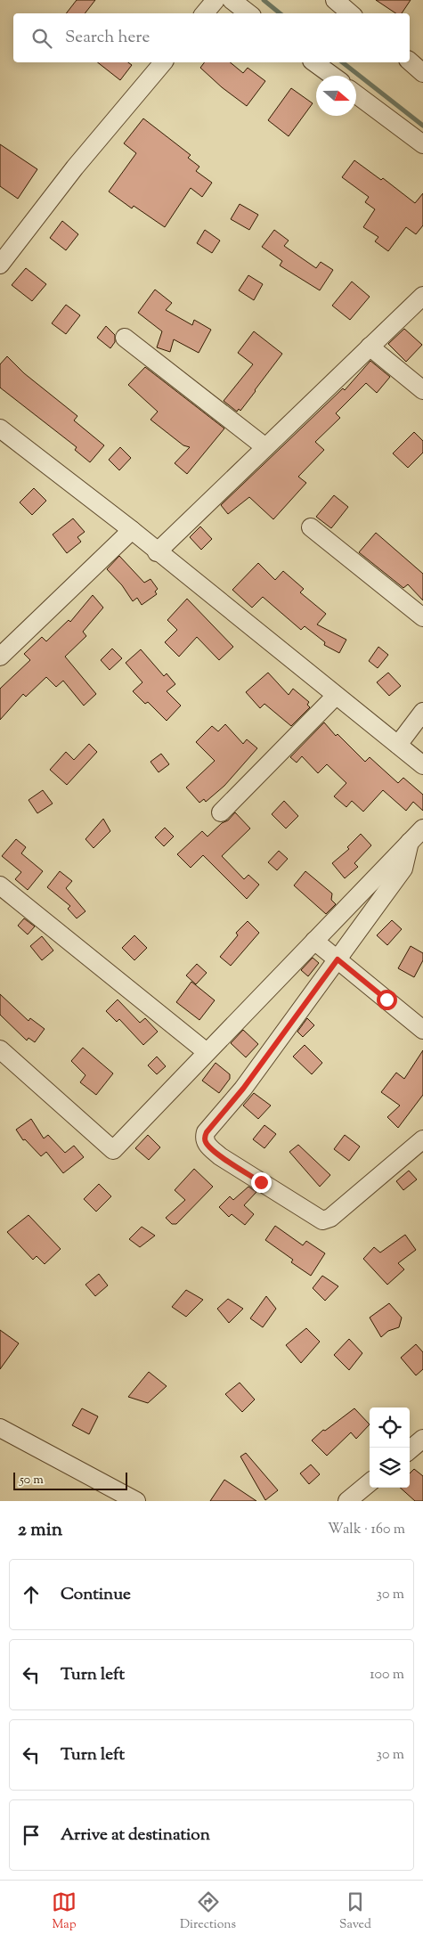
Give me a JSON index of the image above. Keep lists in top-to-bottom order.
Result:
{
  "scale_bar": "50 m",
  "north": "right",
  "page": {
    "search": "Search here",
    "scale": "50 m",
    "heading": ["2 min", "Walk · 160 m"],
    "list": [
      ["Continue", "30 m"],
      ["Turn left", "100 m"],
      ["Turn left", "30 m"],
      "Arrive at destination"
    ],
    "nav": ["Map", "Directions", "Saved"]
  }
}
